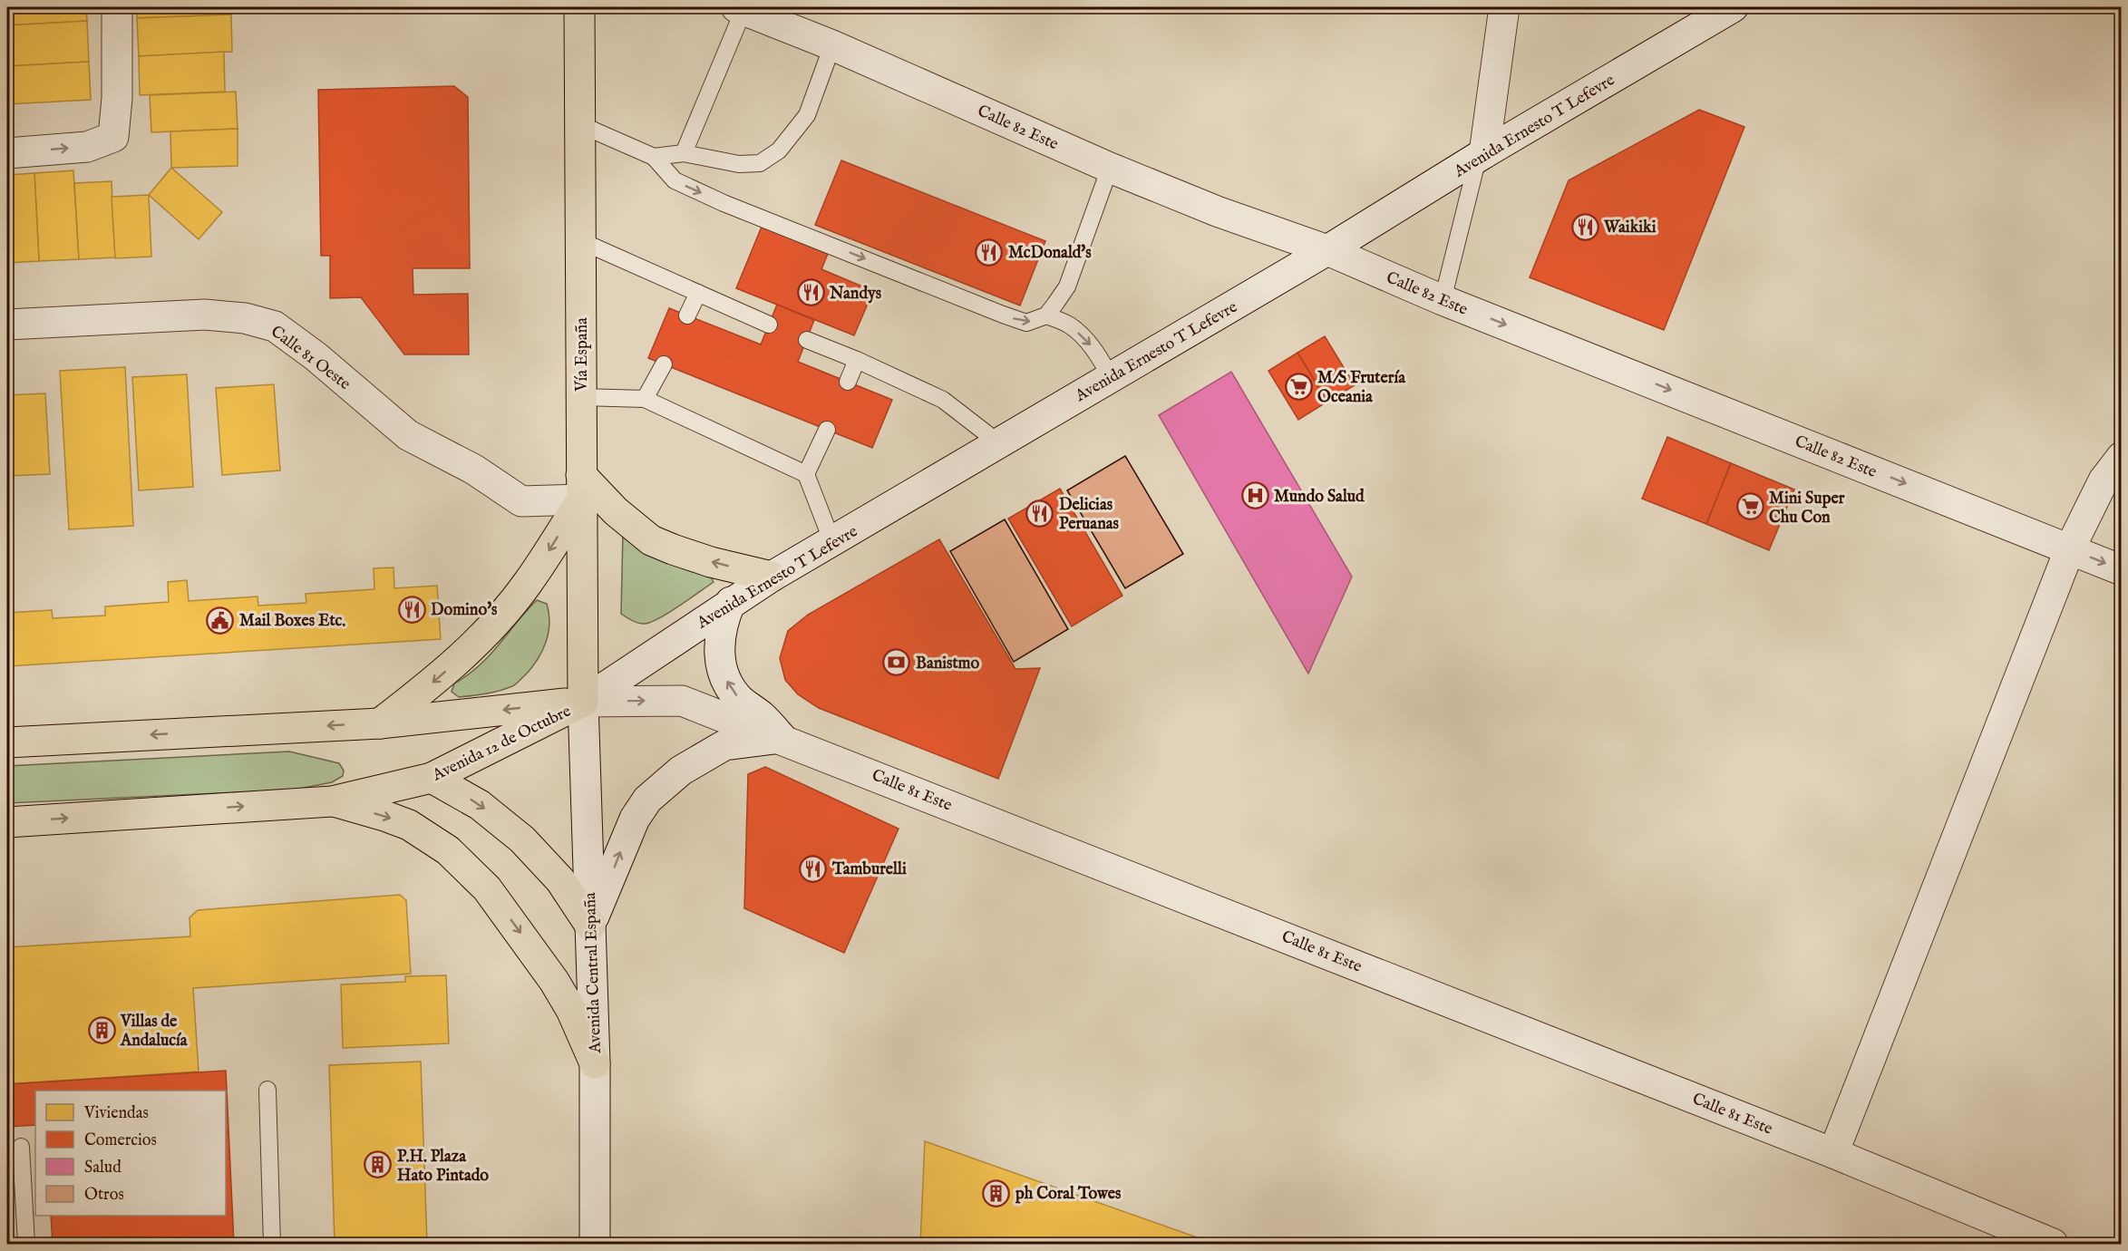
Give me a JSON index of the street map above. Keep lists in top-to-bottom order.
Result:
{
  "streets": {
    "main road": ["Vía España", "Avenida 12 de Octubre"],
    "street": [
      "Avenida Ernesto T Lefevre",
      "Calle 82 Este",
      "Calle 81 Oeste",
      "Calle 81 Este",
      "Avenida Central España"
    ]
  },
  "crossings": [
    ["Avenida Ernesto T Lefevre", "Calle 82 Este"],
    ["Avenida Ernesto T Lefevre", "Vía España"],
    ["Avenida Ernesto T Lefevre", "Avenida 12 de Octubre"],
    ["Avenida Ernesto T Lefevre", "Calle 81 Este"],
    ["Avenida Ernesto T Lefevre", "Avenida Central España"],
    ["Vía España", "Calle 81 Oeste"],
    ["Vía España", "Avenida 12 de Octubre"],
    ["Vía España", "Calle 81 Este"],
    ["Vía España", "Avenida Central España"],
    ["Avenida 12 de Octubre", "Calle 81 Este"],
    ["Avenida 12 de Octubre", "Avenida Central España"],
    ["Calle 81 Este", "Avenida Central España"]
  ],
  "one_way": ["Calle 82 Este"],
  "places": {
    "restaurant": [
      "Waikiki",
      "McDonald's",
      "Nandys",
      "Delicias Peruanas",
      "Domino's",
      "Tamburelli"
    ],
    "supermarket": ["M/S Frutería Oceania", "Mini Super Chu Con"],
    "hospital": ["Mundo Salud"],
    "public building": ["Mail Boxes Etc."],
    "bank": ["Banistmo"],
    "building": ["Villas de Andalucía", "P.H. Plaza Hato Pintado", "ph Coral Towes"]
  },
  "legend": [
    "Viviendas",
    "Comercios",
    "Salud",
    "Otros"
  ]
}
